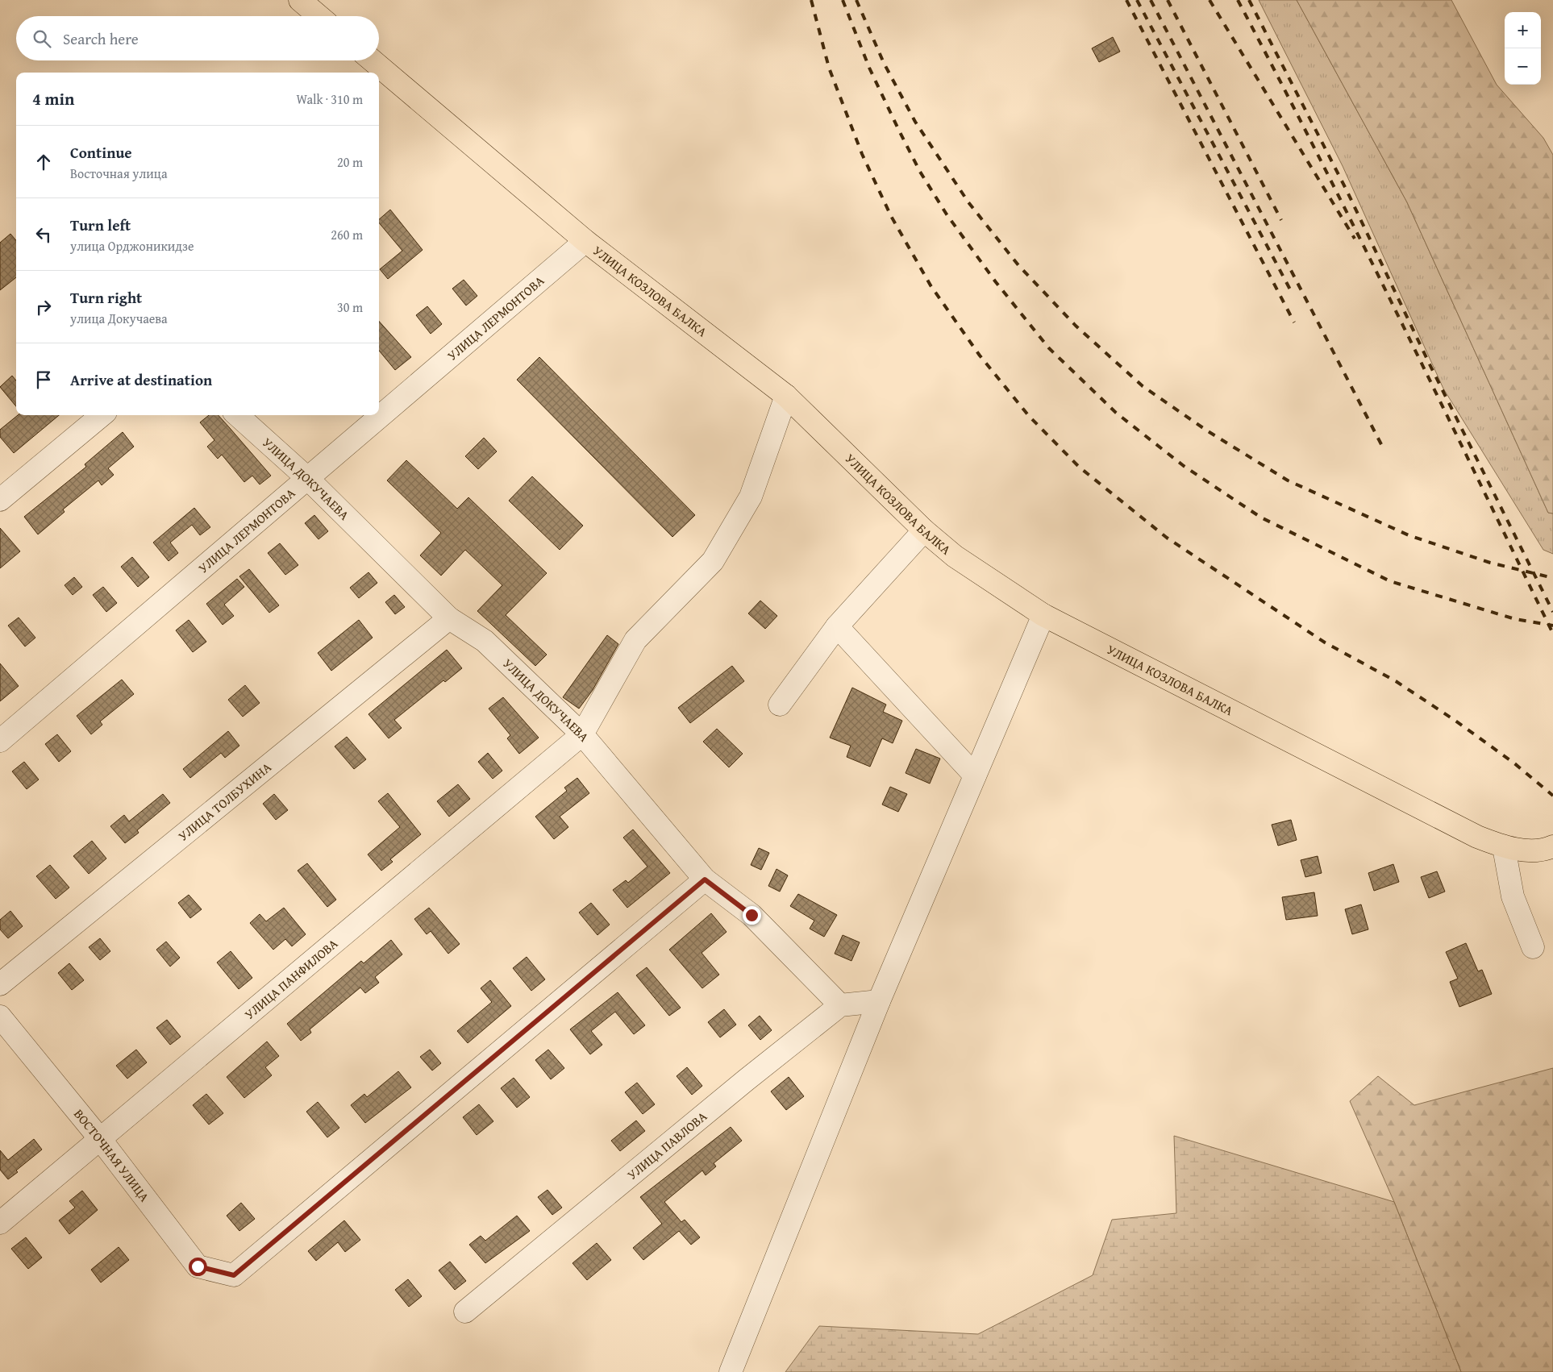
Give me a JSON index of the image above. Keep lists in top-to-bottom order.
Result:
{
  "streets": {
    "main road": ["УЛИЦА КОЗЛОВА БАЛКА"],
    "street": [
      "УЛИЦА ЛЕРМОНТОВА",
      "УЛИЦА ДОКУЧАЕВА",
      "УЛИЦА ТОЛБУХИНА",
      "УЛИЦА ПАНФИЛОВА",
      "УЛИЦА ПАВЛОВА",
      "ВОСТОЧНАЯ УЛИЦА"
    ]
  },
  "crossings": [
    ["УЛИЦА КОЗЛОВА БАЛКА", "УЛИЦА ЛЕРМОНТОВА"],
    ["УЛИЦА ЛЕРМОНТОВА", "УЛИЦА ДОКУЧАЕВА"],
    ["УЛИЦА ДОКУЧАЕВА", "УЛИЦА ТОЛБУХИНА"],
    ["УЛИЦА ДОКУЧАЕВА", "УЛИЦА ПАНФИЛОВА"],
    ["УЛИЦА ДОКУЧАЕВА", "УЛИЦА ПАВЛОВА"],
    ["УЛИЦА ДОКУЧАЕВА", "ВОСТОЧНАЯ УЛИЦА"],
    ["УЛИЦА ПАНФИЛОВА", "ВОСТОЧНАЯ УЛИЦА"]
  ],
  "page": {
    "map_buttons": ["+", "−"],
    "search": "Search here",
    "heading": ["4 min", "Walk · 310 m"],
    "list": [
      ["Continue", "Восточная улица", "20 m"],
      ["Turn left", "улица Орджоникидзе", "260 m"],
      ["Turn right", "улица Докучаева", "30 m"],
      "Arrive at destination"
    ]
  }
}
